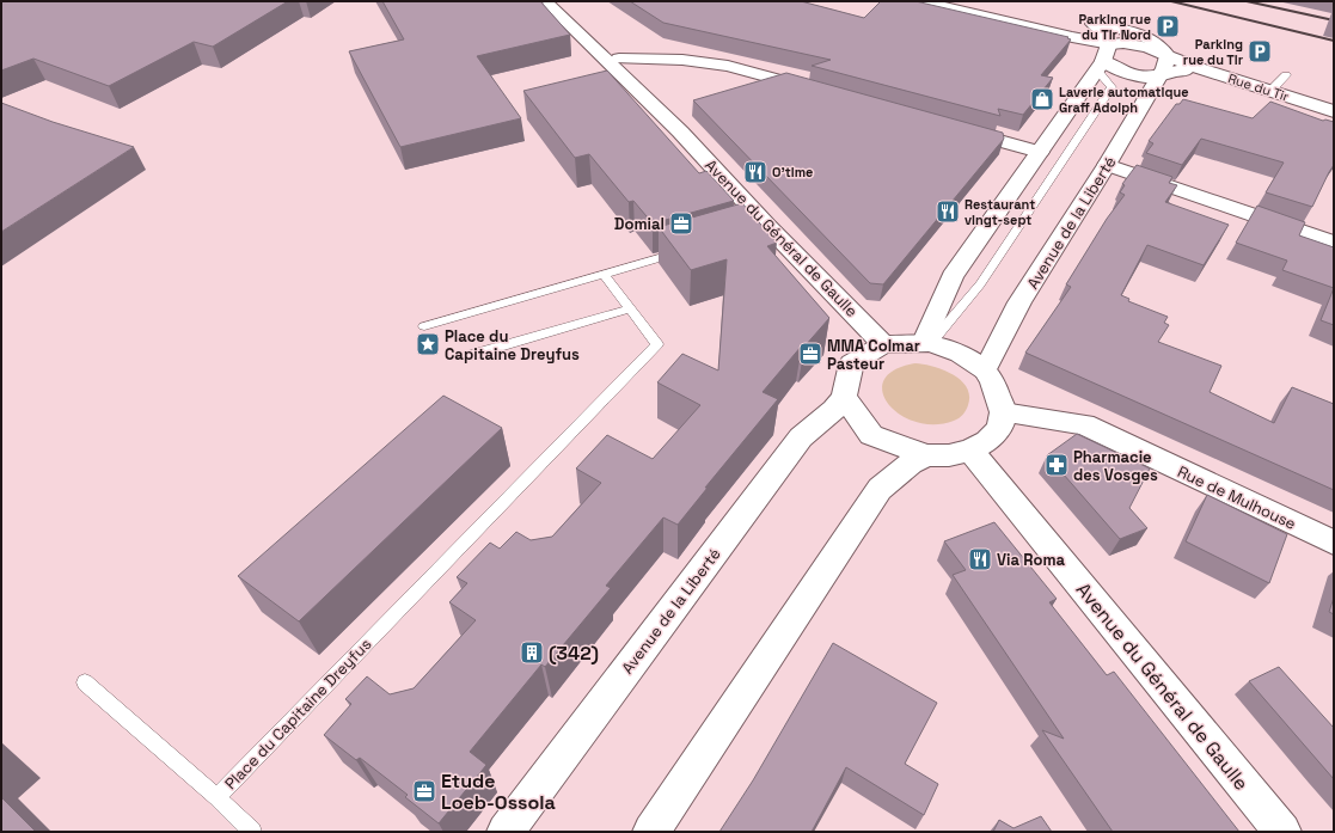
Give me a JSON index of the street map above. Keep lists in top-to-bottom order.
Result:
{
  "streets": {
    "street": [
      "Rue du Tir",
      "Avenue de la Liberté",
      "Avenue du Général de Gaulle",
      "Rue de Mulhouse"
    ],
    "lane": ["Place du Capitaine Dreyfus"]
  },
  "crossings": [
    ["Rue du Tir", "Avenue de la Liberté"],
    ["Avenue de la Liberté", "Avenue du Général de Gaulle"],
    ["Avenue de la Liberté", "Rue de Mulhouse"],
    ["Avenue du Général de Gaulle", "Rue de Mulhouse"]
  ],
  "places": {
    "parking": ["Parking rue du Tir Nord", "Parking rue du Tir"],
    "shop": ["Laverie automatique Graff Adolph"],
    "restaurant": ["O'time", "Restaurant vingt-sept", "Via Roma"],
    "office": ["Domial", "MMA Colmar Pasteur", "Etude Loeb-Ossola"],
    "place": ["Place du Capitaine Dreyfus"],
    "pharmacy": ["Pharmacie des Vosges"],
    "building": ["(342)"]
  }
}
